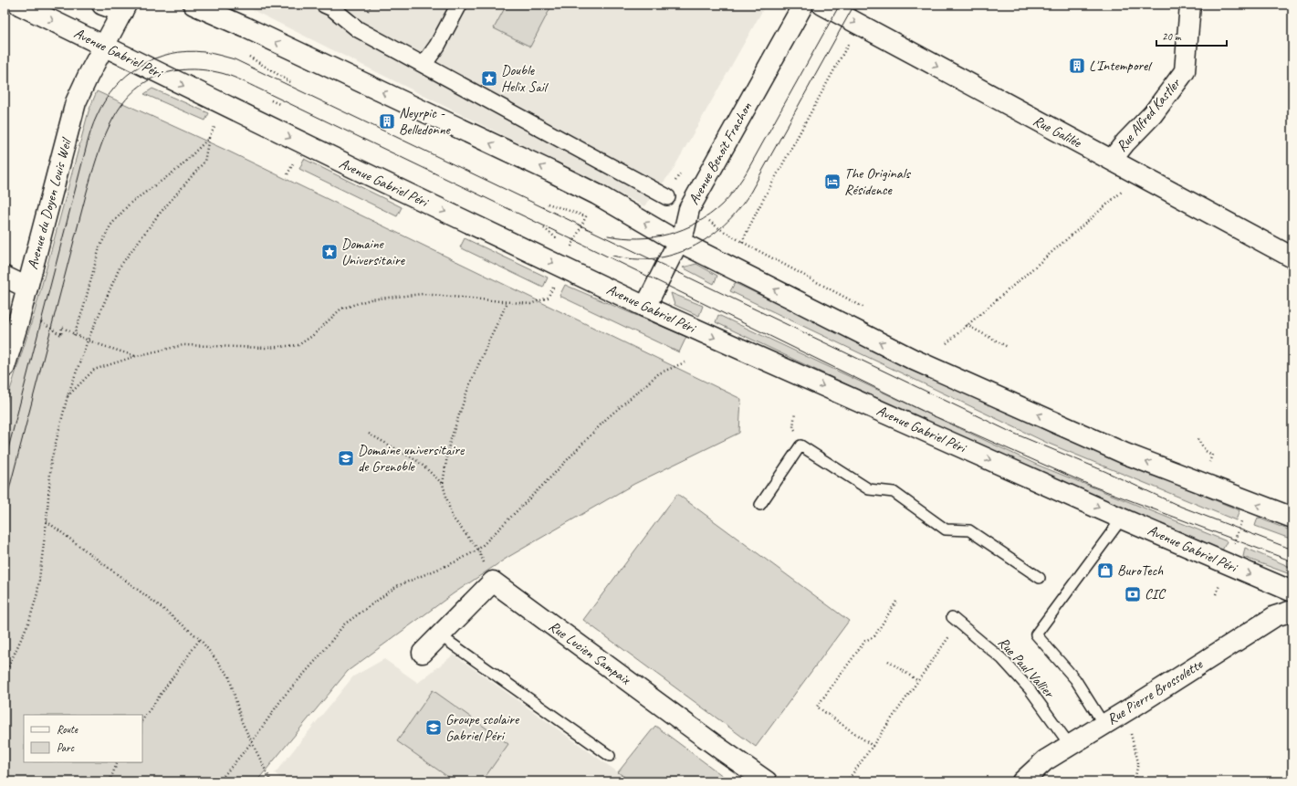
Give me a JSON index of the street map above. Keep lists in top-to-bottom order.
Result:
{
  "streets": {
    "main road": [
      "Avenue Gabriel Péri",
      "Rue Alfred Kastler",
      "Rue Galilée",
      "Avenue Benoît Frachon",
      "Avenue du Doyen Louis Weil",
      "Rue Lucien Sampaix",
      "Rue Pierre Brossolette"
    ],
    "lane": ["Rue Paul Vallier"]
  },
  "crossings": [
    ["Avenue Gabriel Péri", "Avenue Benoît Frachon"],
    ["Avenue Gabriel Péri", "Avenue du Doyen Louis Weil"],
    ["Rue Alfred Kastler", "Rue Galilée"],
    ["Rue Paul Vallier", "Rue Pierre Brossolette"]
  ],
  "one_way": ["Rue Galilée"],
  "places": {
    "building": ["L'Intemporel", "Neyrpic - Belledonne"],
    "place": ["Double Helix Sail", "Domaine Universitaire"],
    "hotel": ["The Originals Résidence"],
    "school or university": ["Domaine universitaire de Grenoble", "Groupe scolaire Gabriel Péri"],
    "shop": ["BuroTech"],
    "bank": ["CIC"]
  },
  "legend": ["Route", "Parc"],
  "scale_bar": "20 m"
}
